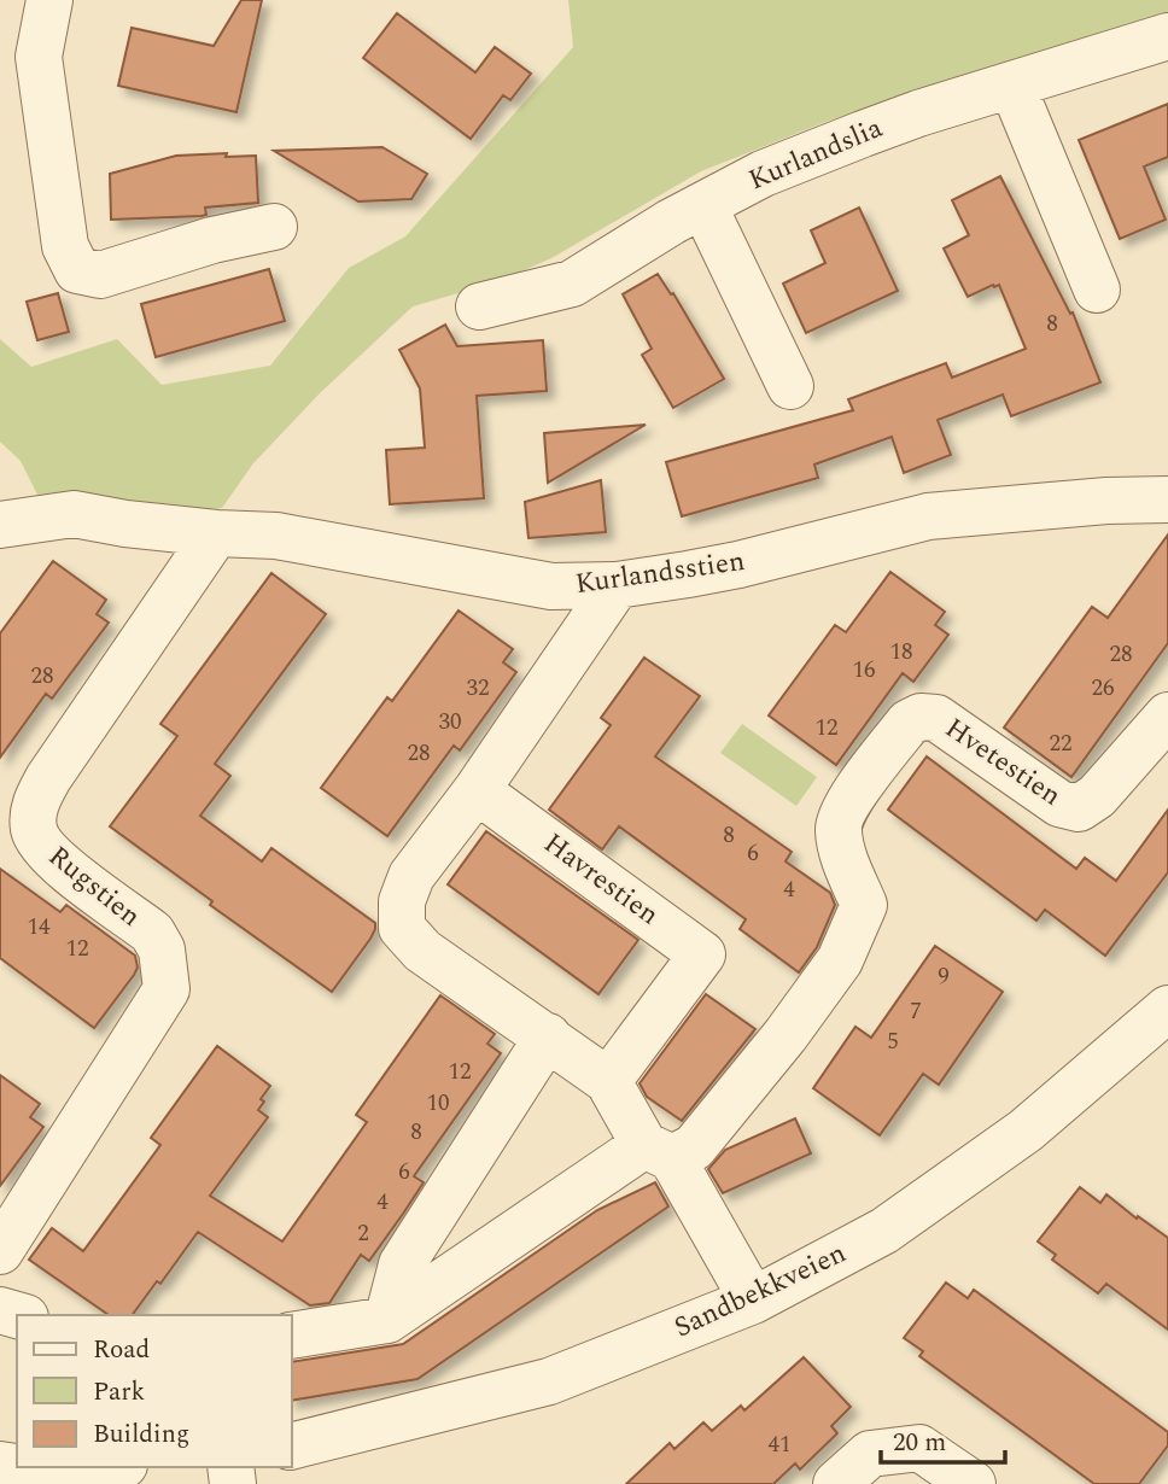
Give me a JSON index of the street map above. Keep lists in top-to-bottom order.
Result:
{
  "streets": {
    "street": [
      "Kurlandslia",
      "Kurlandsstien",
      "Hvetestien",
      "Havrestien",
      "Rugstien",
      "Sandbekkveien"
    ]
  },
  "crossings": [
    ["Kurlandsstien", "Rugstien"]
  ],
  "house_numbers": [
    "8",
    "18",
    "28",
    "16",
    "28",
    "32",
    "26",
    "30",
    "12",
    "22",
    "28",
    "8",
    "6",
    "4",
    "14",
    "12",
    "9",
    "7",
    "5",
    "12",
    "10",
    "8",
    "6",
    "4",
    "2",
    "41"
  ],
  "legend": ["Road", "Park", "Building"],
  "scale_bar": "20 m"
}
